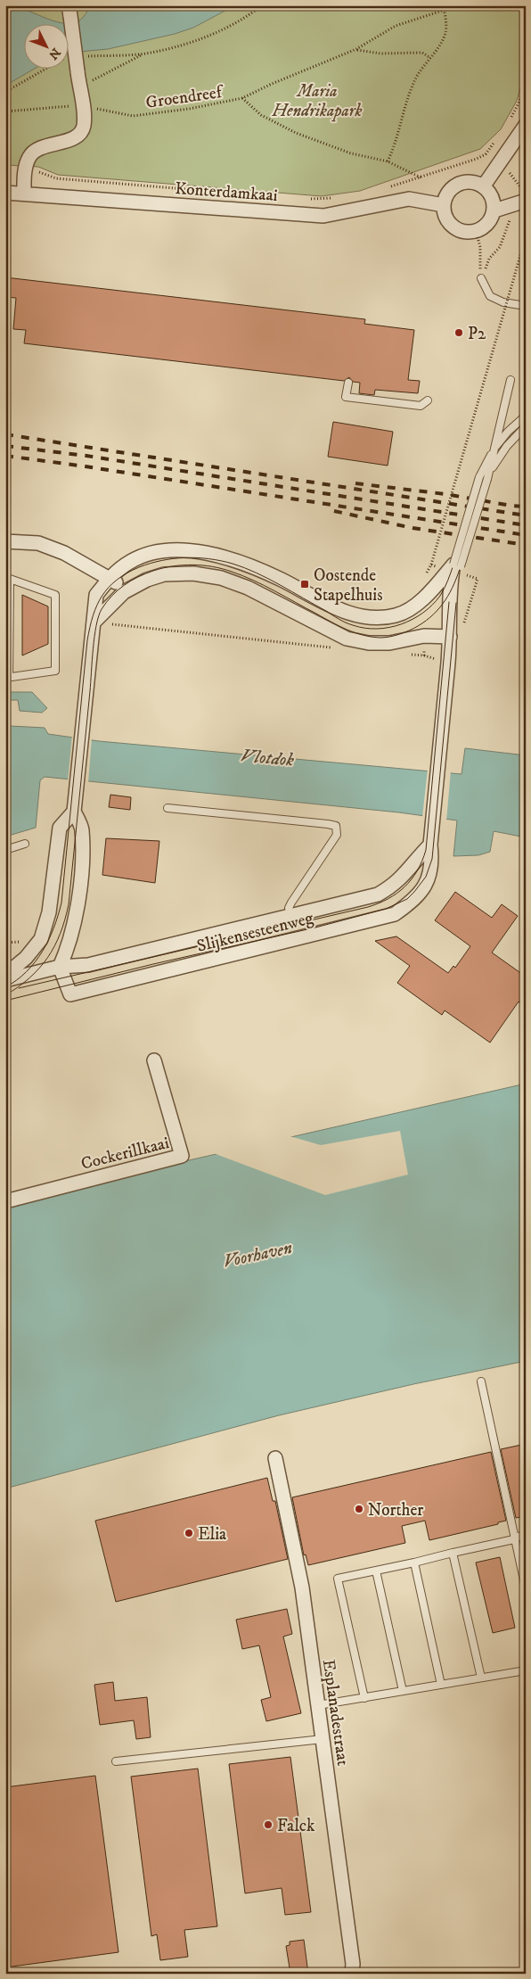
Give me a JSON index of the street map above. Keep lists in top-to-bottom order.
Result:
{
  "streets": {
    "street": [
      "Konterdamkaai",
      "Slijkensesteenweg",
      "Cockerillkaai",
      "Esplanadestraat"
    ],
    "path": ["Groendreef"]
  },
  "water": ["Vlotdok", "Voorhaven"],
  "parks": ["Maria Hendrikapark"],
  "places": {
    "other": [
      "P2",
      "Norther",
      "Elia",
      "Falck"
    ],
    "transit": ["Oostende Stapelhuis"]
  },
  "north": "bottom right"
}
